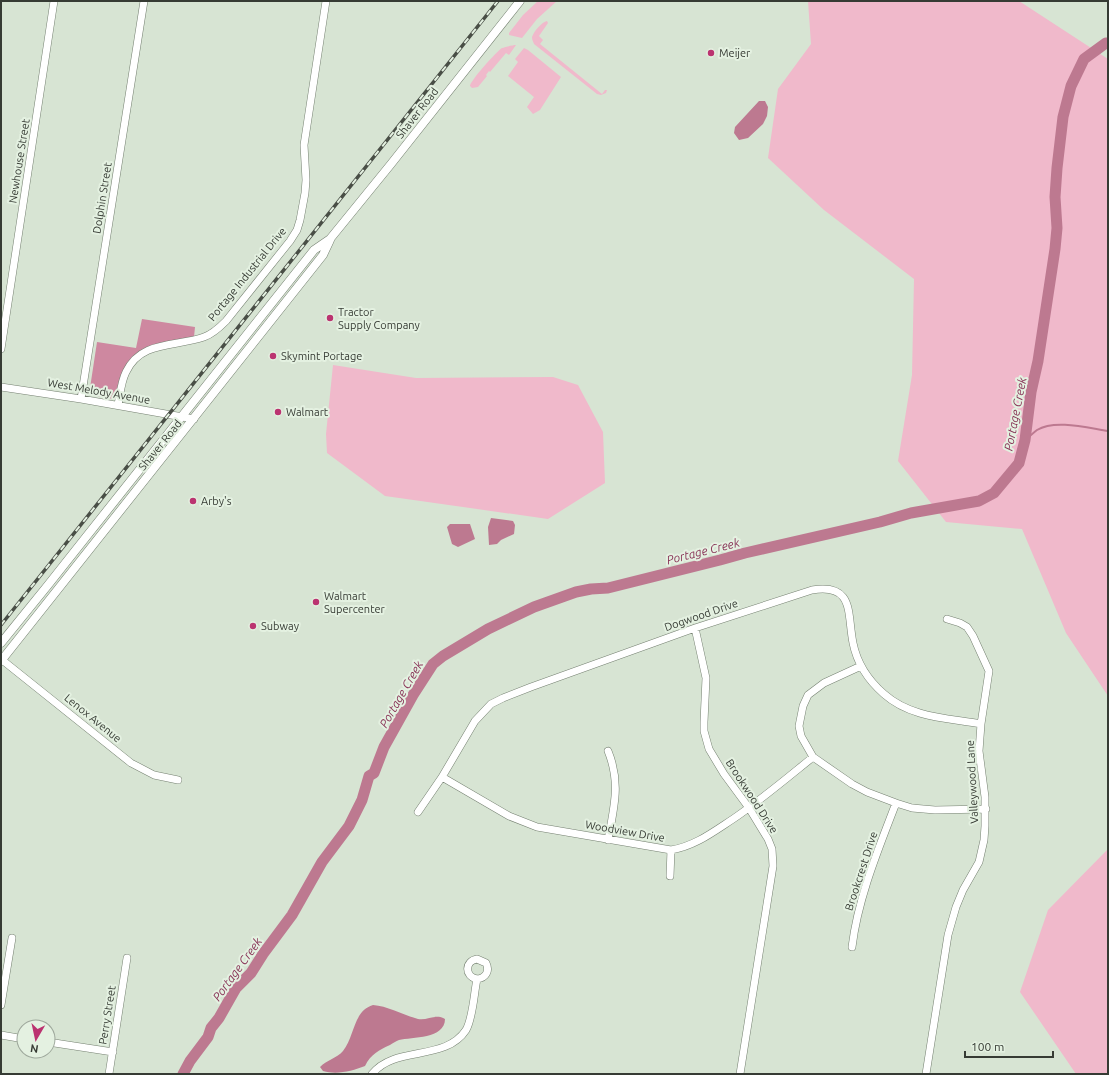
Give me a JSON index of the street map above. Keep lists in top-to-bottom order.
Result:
{
  "streets": {
    "main road": ["Shaver Road"],
    "street": [
      "Newhouse Street",
      "Dolphin Street",
      "Portage Industrial Drive",
      "West Melody Avenue",
      "Dogwood Drive",
      "Lenox Avenue",
      "Valleywood Lane",
      "Brookwood Drive",
      "Woodview Drive",
      "Brookcrest Drive",
      "Perry Street"
    ]
  },
  "crossings": [
    ["Shaver Road", "West Melody Avenue"],
    ["Shaver Road", "Lenox Avenue"],
    ["Dolphin Street", "West Melody Avenue"],
    ["Portage Industrial Drive", "West Melody Avenue"],
    ["Dogwood Drive", "Valleywood Lane"],
    ["Dogwood Drive", "Brookwood Drive"],
    ["Dogwood Drive", "Woodview Drive"],
    ["Brookwood Drive", "Woodview Drive"]
  ],
  "water": ["Portage Creek"],
  "places": [
    "Meijer",
    "Tractor Supply Company",
    "Skymint Portage",
    "Walmart",
    "Arby's",
    "Walmart Supercenter",
    "Subway"
  ],
  "scale_bar": "100 m",
  "north": "bottom"
}
